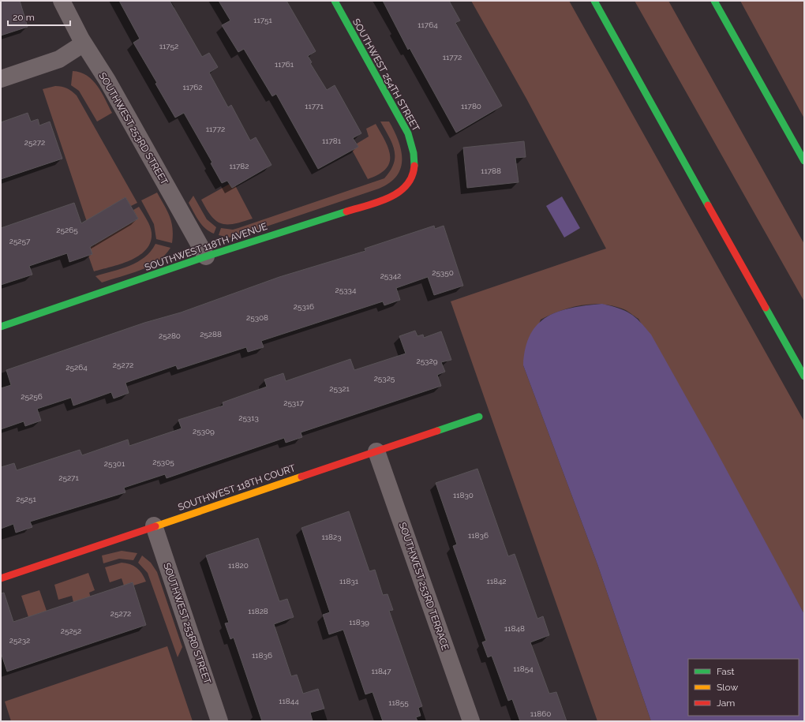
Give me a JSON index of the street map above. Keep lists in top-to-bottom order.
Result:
{
  "streets": {
    "main road": ["SOUTHWEST 254TH STREET", "SOUTHWEST 118TH AVENUE", "SOUTHWEST 118TH COURT"],
    "street": ["SOUTHWEST 253RD STREET", "SOUTHWEST 253RD TERRACE"]
  },
  "crossings": [
    ["SOUTHWEST 254TH STREET", "SOUTHWEST 118TH AVENUE"],
    ["SOUTHWEST 253RD STREET", "SOUTHWEST 118TH AVENUE"],
    ["SOUTHWEST 253RD STREET", "SOUTHWEST 118TH COURT"],
    ["SOUTHWEST 118TH COURT", "SOUTHWEST 253RD TERRACE"]
  ],
  "house_numbers": [
    "11751",
    "11764",
    "11752",
    "11772",
    "11761",
    "11762",
    "11771",
    "11780",
    "11772",
    "11781",
    "25272",
    "11782",
    "11788",
    "25265",
    "25257",
    "25350",
    "25342",
    "25334",
    "25316",
    "25308",
    "25288",
    "25280",
    "25329",
    "25272",
    "25264",
    "25325",
    "25321",
    "25256",
    "25317",
    "25313",
    "25309",
    "25305",
    "25301",
    "25271",
    "11830",
    "25251",
    "11836",
    "11823",
    "11820",
    "11831",
    "11842",
    "11828",
    "25272",
    "11839",
    "11848",
    "25252",
    "25232",
    "11836",
    "11854",
    "11847",
    "11844",
    "11855",
    "11860"
  ],
  "legend": ["Fast", "Slow", "Jam"],
  "scale_bar": "20 m"
}
